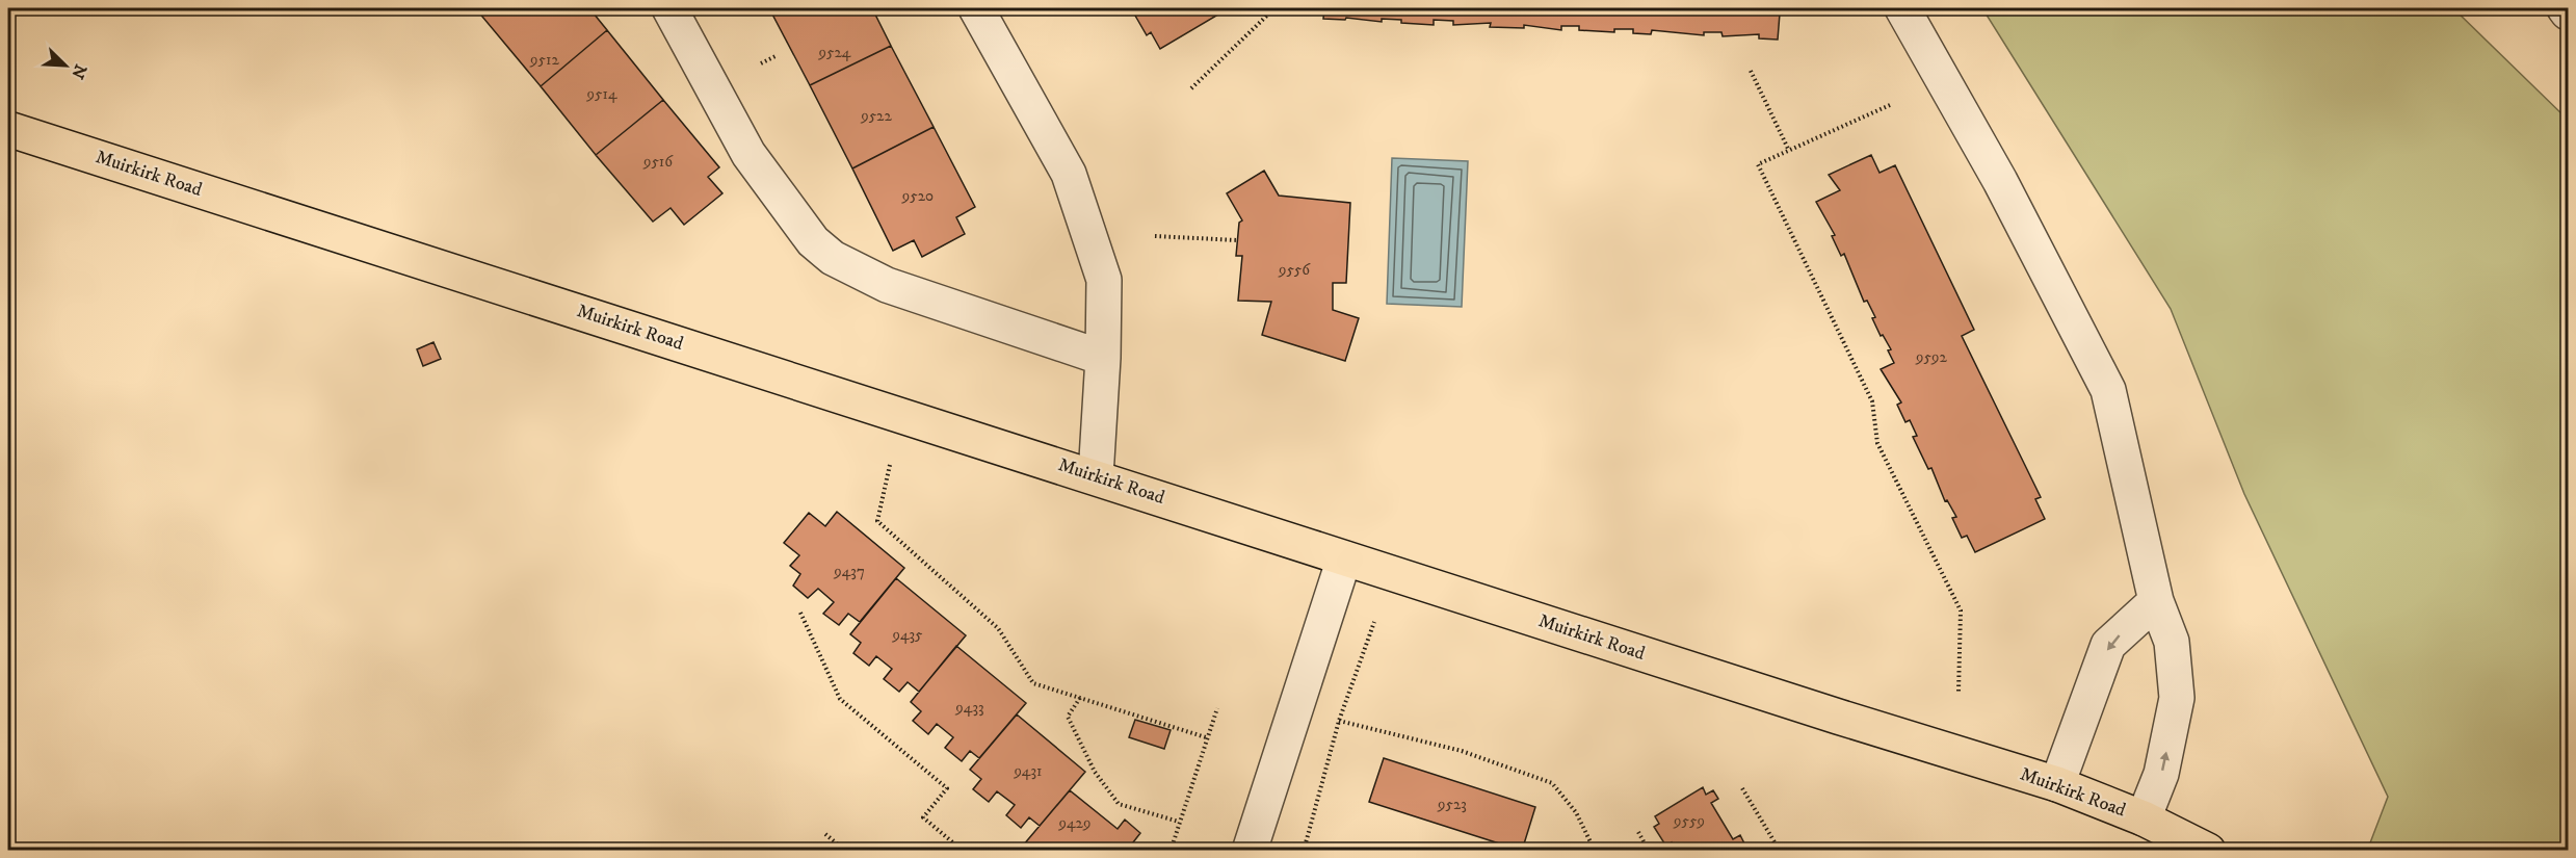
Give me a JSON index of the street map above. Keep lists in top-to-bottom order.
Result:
{
  "streets": {
    "main road": ["Muirkirk Road"]
  },
  "house_numbers": [
    "9524",
    "9512",
    "9514",
    "9522",
    "9516",
    "9520",
    "9556",
    "9592",
    "9437",
    "9435",
    "9433",
    "9431",
    "9523",
    "9559",
    "9429"
  ],
  "north": "bottom right"
}
